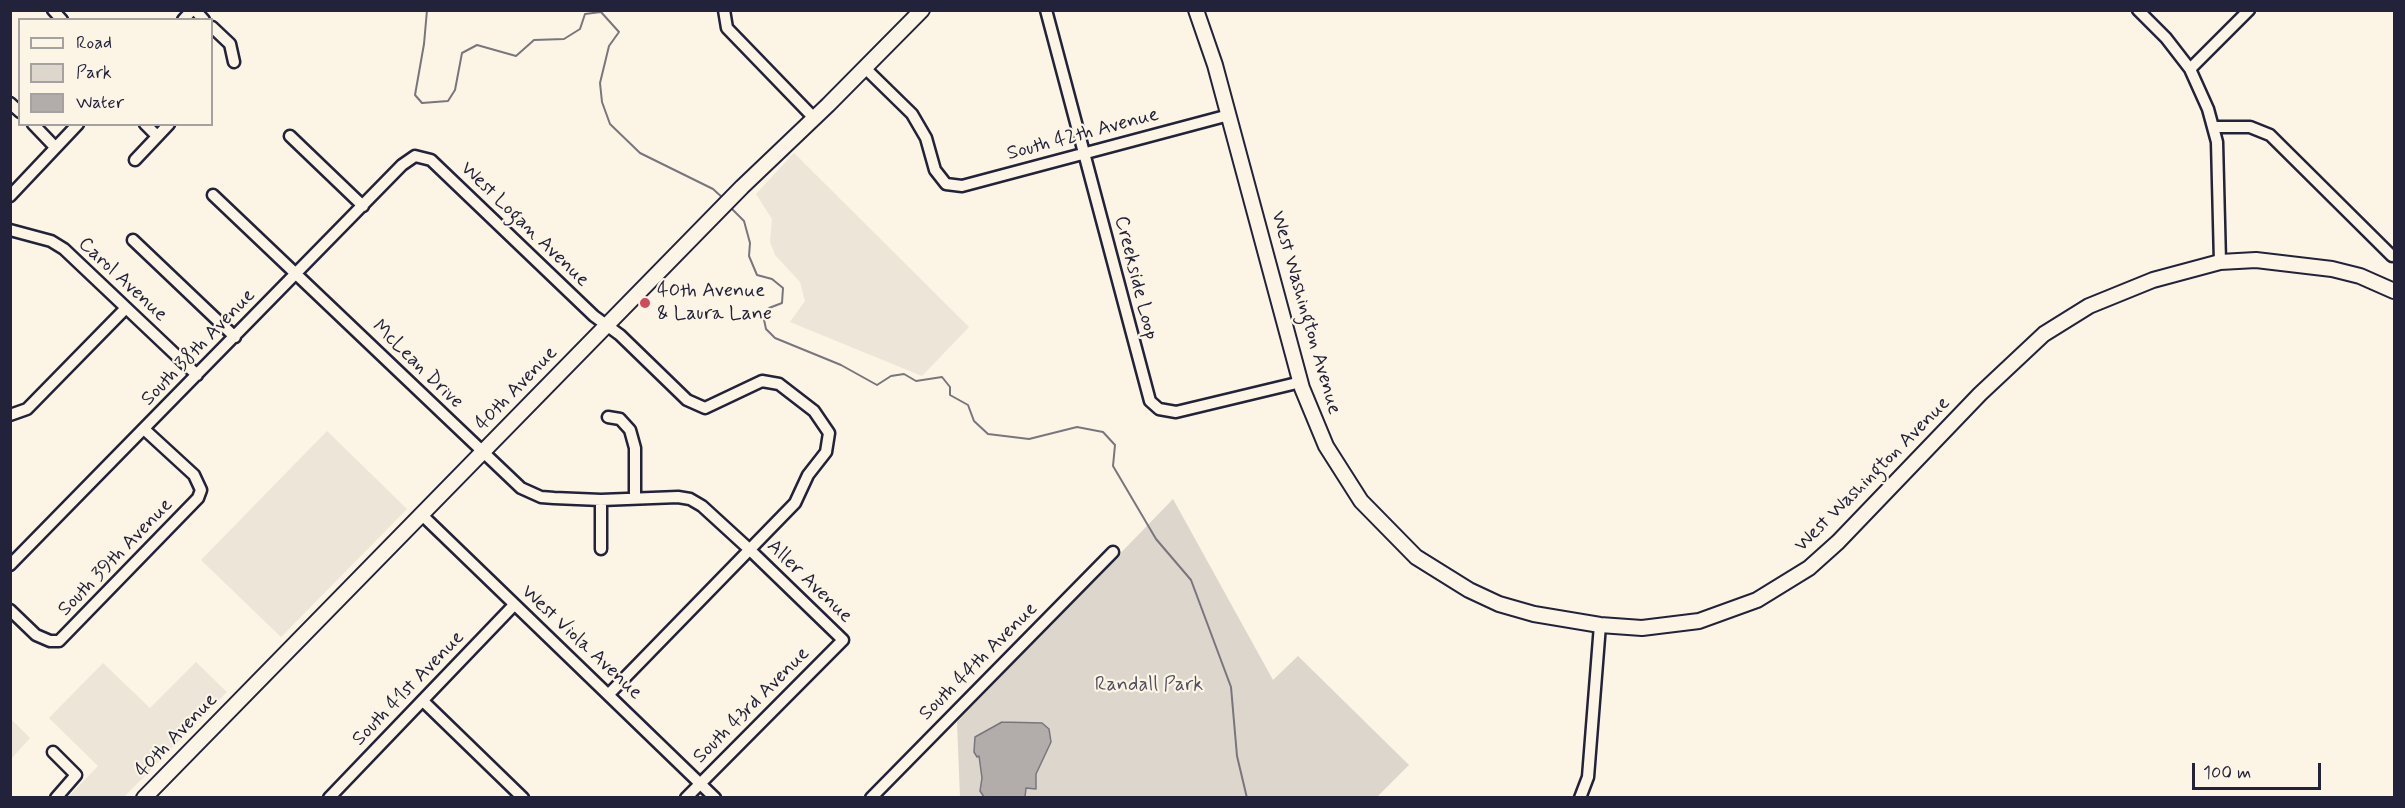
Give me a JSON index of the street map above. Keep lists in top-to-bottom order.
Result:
{
  "streets": {
    "main road": ["West Washington Avenue", "40th Avenue"],
    "street": [
      "South 42th Avenue",
      "West Logan Avenue",
      "Creekside Loop",
      "Carol Avenue",
      "South 38th Avenue",
      "McLean Drive",
      "South 39th Avenue",
      "Aller Avenue",
      "West Viola Avenue",
      "South 44th Avenue",
      "South 41st Avenue",
      "South 43rd Avenue"
    ]
  },
  "crossings": [
    ["South 42th Avenue", "Creekside Loop"],
    ["South 42th Avenue", "West Washington Avenue"],
    ["South 42th Avenue", "40th Avenue"],
    ["West Logan Avenue", "South 38th Avenue"],
    ["West Logan Avenue", "McLean Drive"],
    ["West Logan Avenue", "40th Avenue"],
    ["West Logan Avenue", "Aller Avenue"],
    ["West Logan Avenue", "West Viola Avenue"],
    ["Creekside Loop", "West Washington Avenue"],
    ["Carol Avenue", "South 38th Avenue"],
    ["South 38th Avenue", "McLean Drive"],
    ["South 38th Avenue", "South 39th Avenue"],
    ["McLean Drive", "40th Avenue"],
    ["McLean Drive", "Aller Avenue"],
    ["40th Avenue", "West Viola Avenue"],
    ["Aller Avenue", "South 43rd Avenue"],
    ["West Viola Avenue", "South 41st Avenue"],
    ["West Viola Avenue", "South 43rd Avenue"]
  ],
  "parks": ["Randall Park"],
  "places": ["40th Avenue & Laura Lane"],
  "legend": ["Road", "Park", "Water"],
  "scale_bar": "100 m"
}
